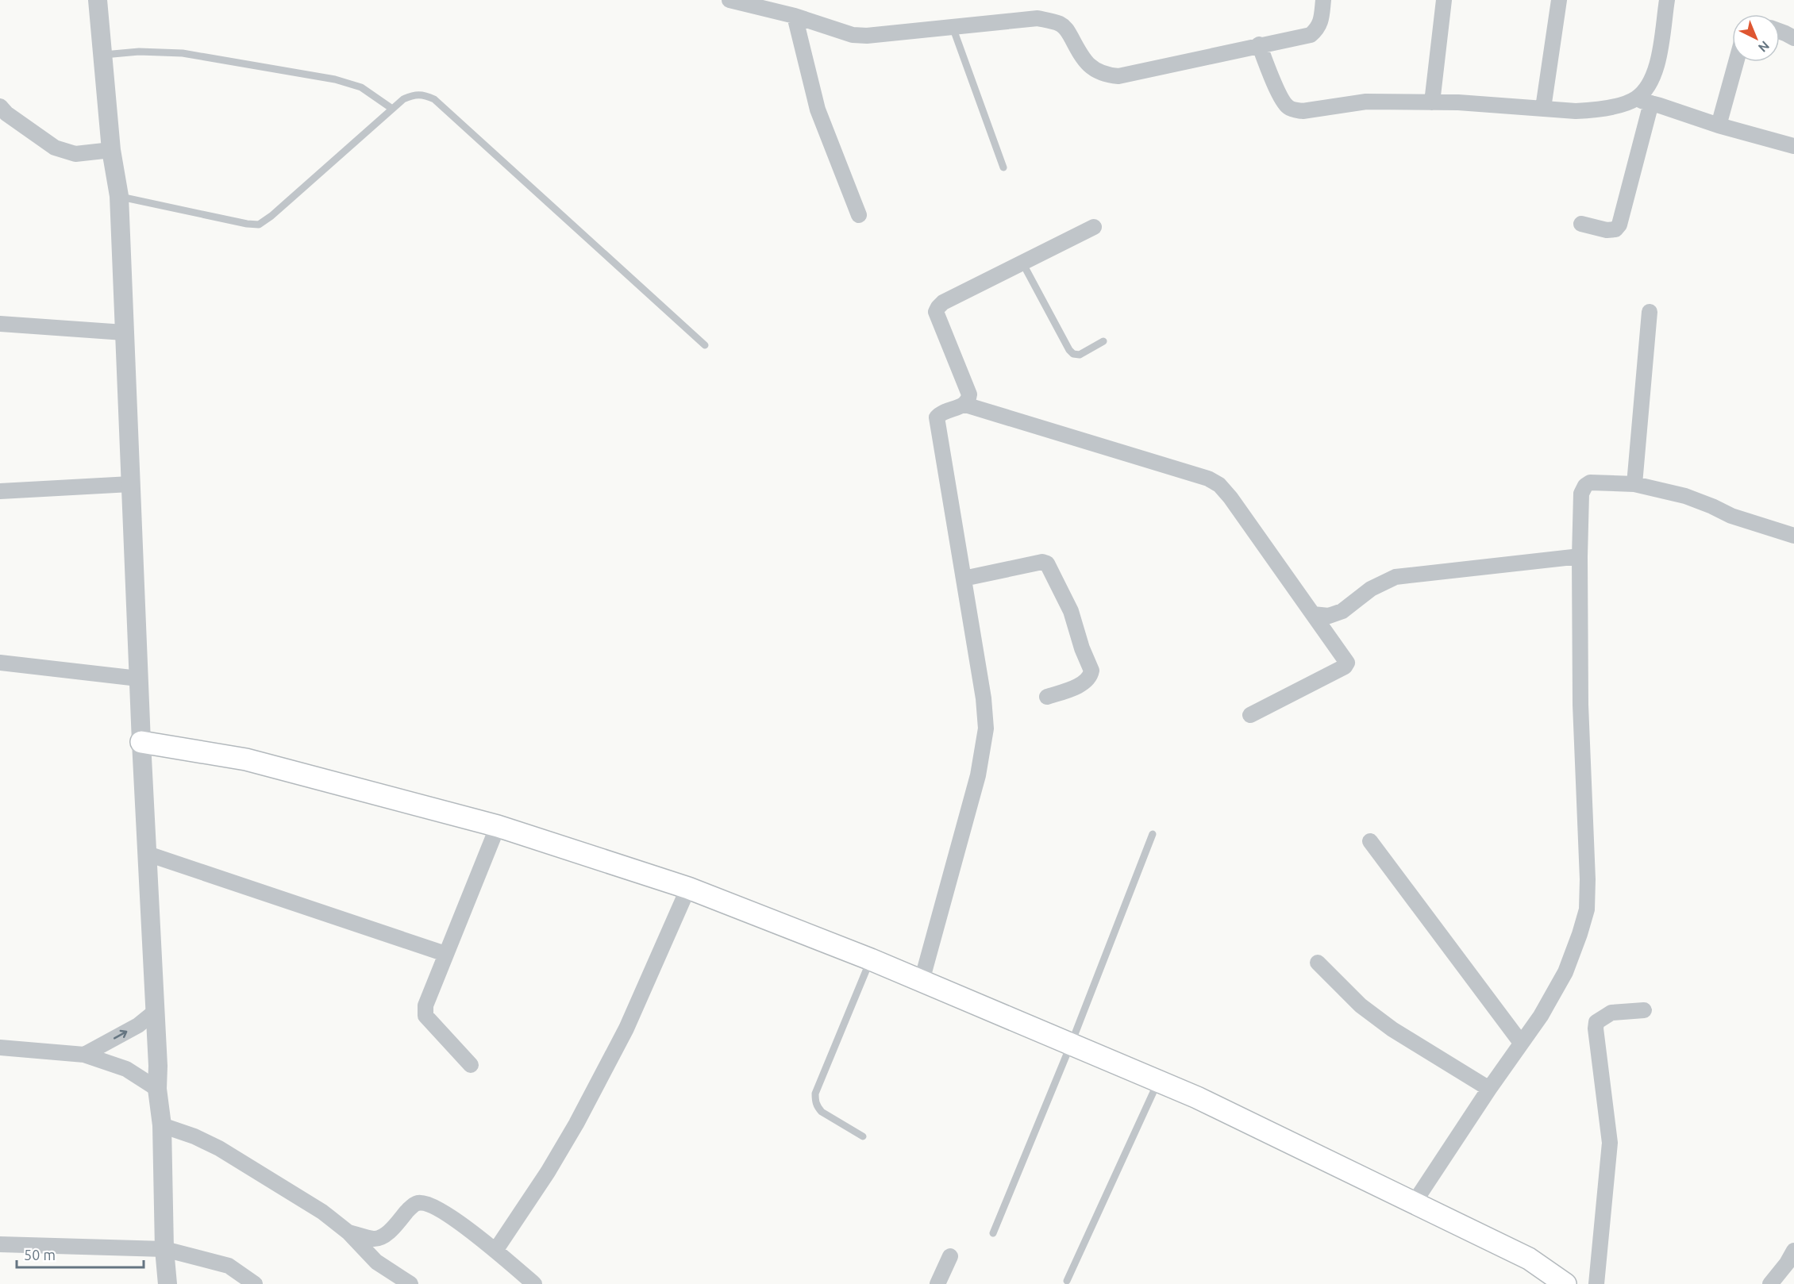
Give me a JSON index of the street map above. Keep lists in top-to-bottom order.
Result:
{
  "scale_bar": "50 m",
  "north": "bottom right"
}
